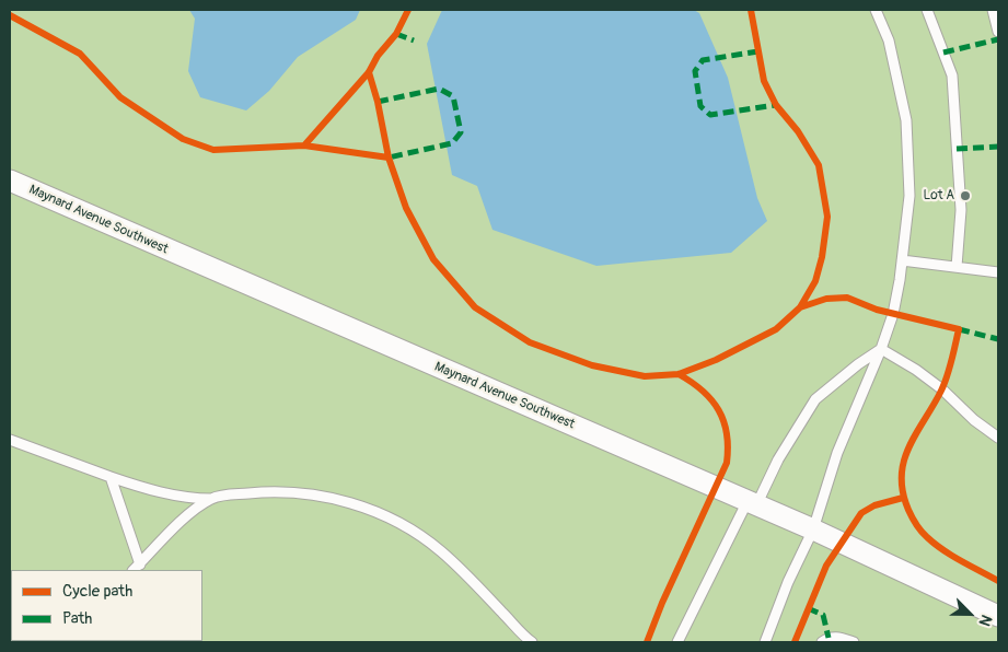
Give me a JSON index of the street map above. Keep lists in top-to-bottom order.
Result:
{
  "streets": {
    "street": ["Maynard Avenue Southwest"]
  },
  "places": ["Lot A"],
  "legend": ["Cycle path", "Path"],
  "north": "bottom right"
}
